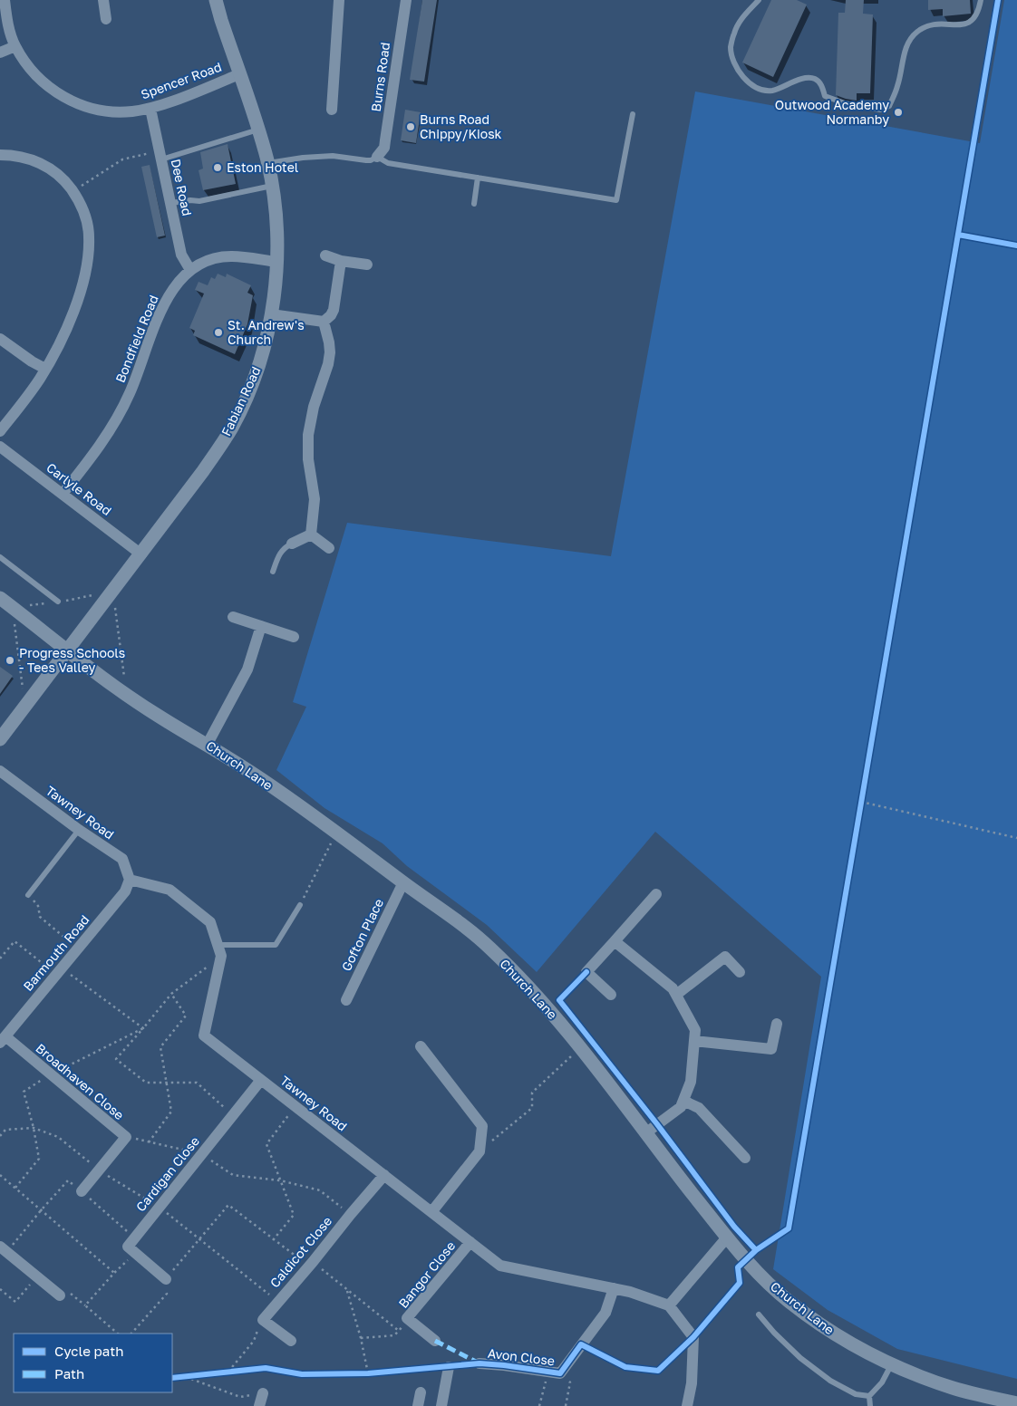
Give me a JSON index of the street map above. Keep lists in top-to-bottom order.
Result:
{
  "streets": {
    "street": [
      "Burns Road",
      "Spencer Road",
      "Dee Road",
      "Bondfield Road",
      "Fabian Road",
      "Carlyle Road",
      "Church Lane",
      "Tawney Road",
      "Gofton Place",
      "Barmouth Road",
      "Broadhaven Close",
      "Cardigan Close",
      "Caldicot Close",
      "Bangor Close",
      "Avon Close"
    ]
  },
  "crossings": [
    ["Spencer Road", "Dee Road"],
    ["Spencer Road", "Fabian Road"],
    ["Dee Road", "Bondfield Road"],
    ["Bondfield Road", "Fabian Road"],
    ["Bondfield Road", "Carlyle Road"],
    ["Fabian Road", "Carlyle Road"],
    ["Fabian Road", "Church Lane"],
    ["Church Lane", "Gofton Place"],
    ["Tawney Road", "Barmouth Road"],
    ["Tawney Road", "Cardigan Close"],
    ["Tawney Road", "Caldicot Close"],
    ["Tawney Road", "Bangor Close"],
    ["Barmouth Road", "Broadhaven Close"]
  ],
  "places": [
    "Outwood Academy Normanby",
    "Burns Road Chippy/Kiosk",
    "Eston Hotel",
    "St. Andrew's Church",
    "Progress Schools - Tees Valley"
  ],
  "legend": ["Cycle path", "Path"]
}
